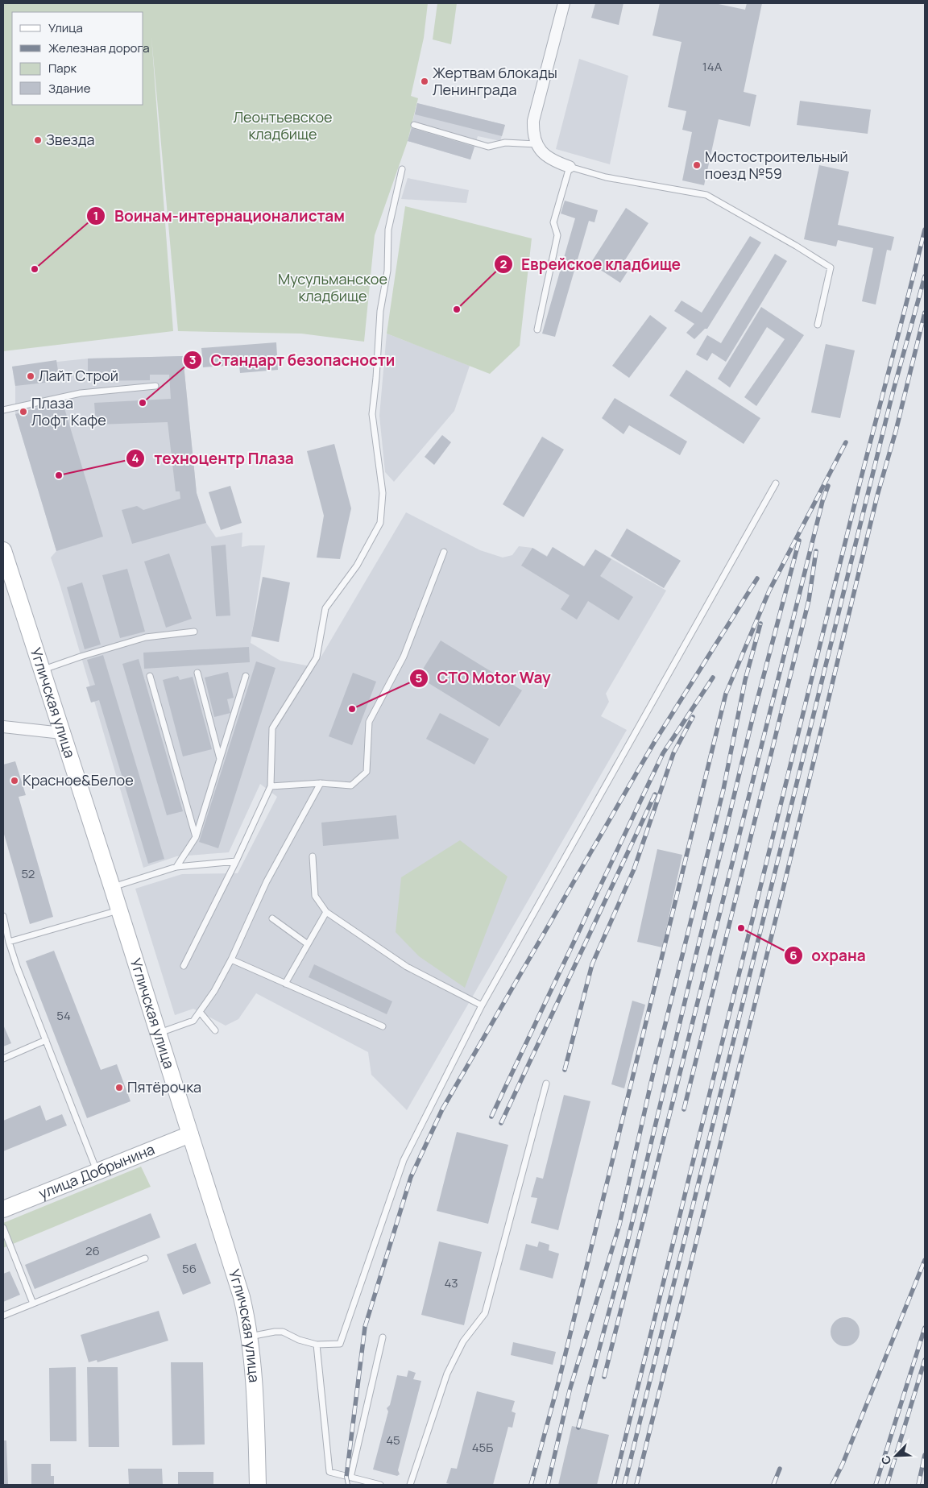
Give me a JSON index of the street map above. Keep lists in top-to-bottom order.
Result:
{
  "streets": {
    "main road": ["Угличская улица", "улица Добрынина"]
  },
  "crossings": [
    ["Угличская улица", "улица Добрынина"]
  ],
  "parks": ["Леонтьевское кладбище", "Мусульманское кладбище"],
  "places": [
    "Жертвам блокады Ленинграда",
    "Звезда",
    "Мостостроительный поезд №59",
    "Воинам-интернационалистам",
    "Еврейское кладбище",
    "Лайт Строй",
    "Стандарт безопасности",
    "Плаза Лофт Кафе",
    "техноцентр Плаза",
    "СТО Motor Way",
    "Красное&Белое",
    "охрана",
    "Пятёрочка"
  ],
  "house_numbers": [
    "14А",
    "52",
    "54",
    "26",
    "56",
    "43",
    "45",
    "45Б"
  ],
  "legend": [
    "Улица",
    "Железная дорога",
    "Парк",
    "Здание"
  ],
  "north": "bottom left"
}
